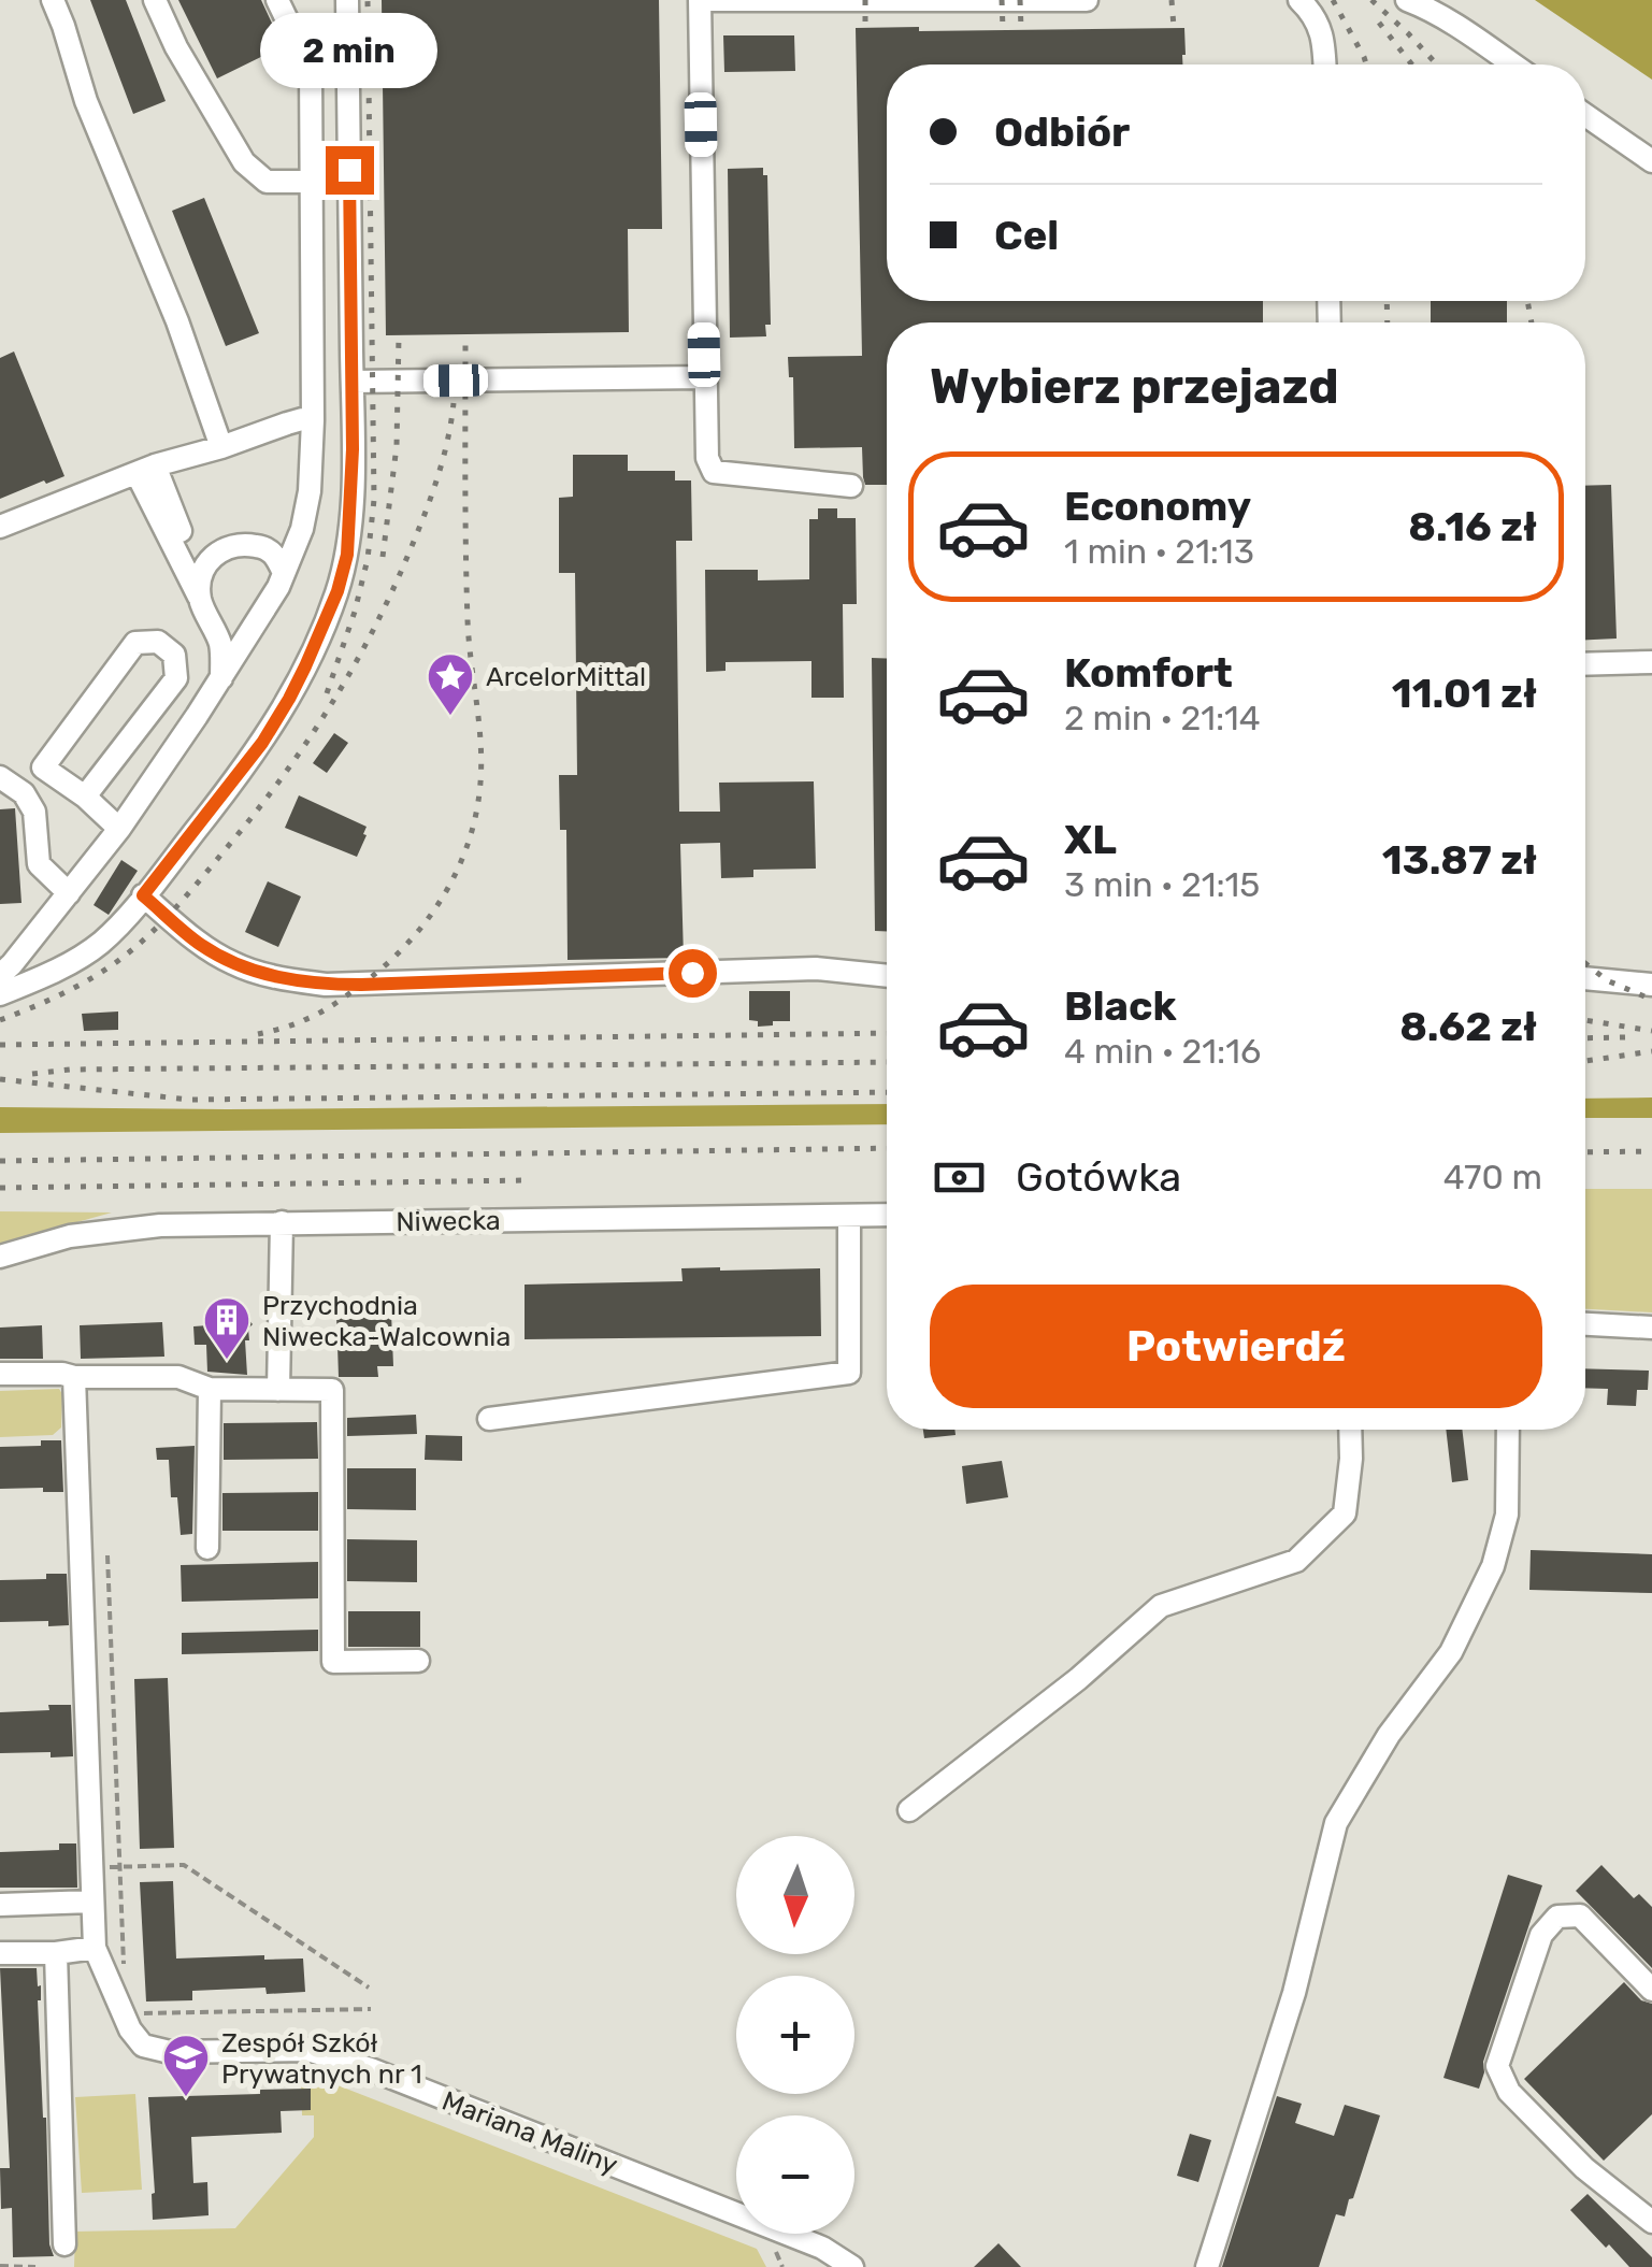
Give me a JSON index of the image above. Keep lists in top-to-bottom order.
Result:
{
  "streets": {
    "street": ["Niwecka", "Mariana Maliny"]
  },
  "places": {
    "place": ["ArcelorMittal"],
    "building": ["Przychodnia Niwecka-Walcownia"],
    "school or university": ["Zespół Szkół Prywatnych nr 1"]
  },
  "north": "bottom",
  "page": {
    "bubble": "2 min",
    "banner": ["Odbiór", "Cel"],
    "heading": "Wybierz przejazd",
    "list": [
      {
        "name": "Economy",
        "note": "1 min · 21:13",
        "value": "8.16 zł"
      },
      {
        "name": "Komfort",
        "note": "2 min · 21:14",
        "value": "11.01 zł"
      },
      {
        "name": "XL",
        "note": "3 min · 21:15",
        "value": "13.87 zł"
      },
      {
        "name": "Black",
        "note": "4 min · 21:16",
        "value": "8.62 zł"
      }
    ],
    "pay": ["Gotówka", "470 m"],
    "buttons": "Potwierdź",
    "map_buttons": ["+", "−"]
  }
}
